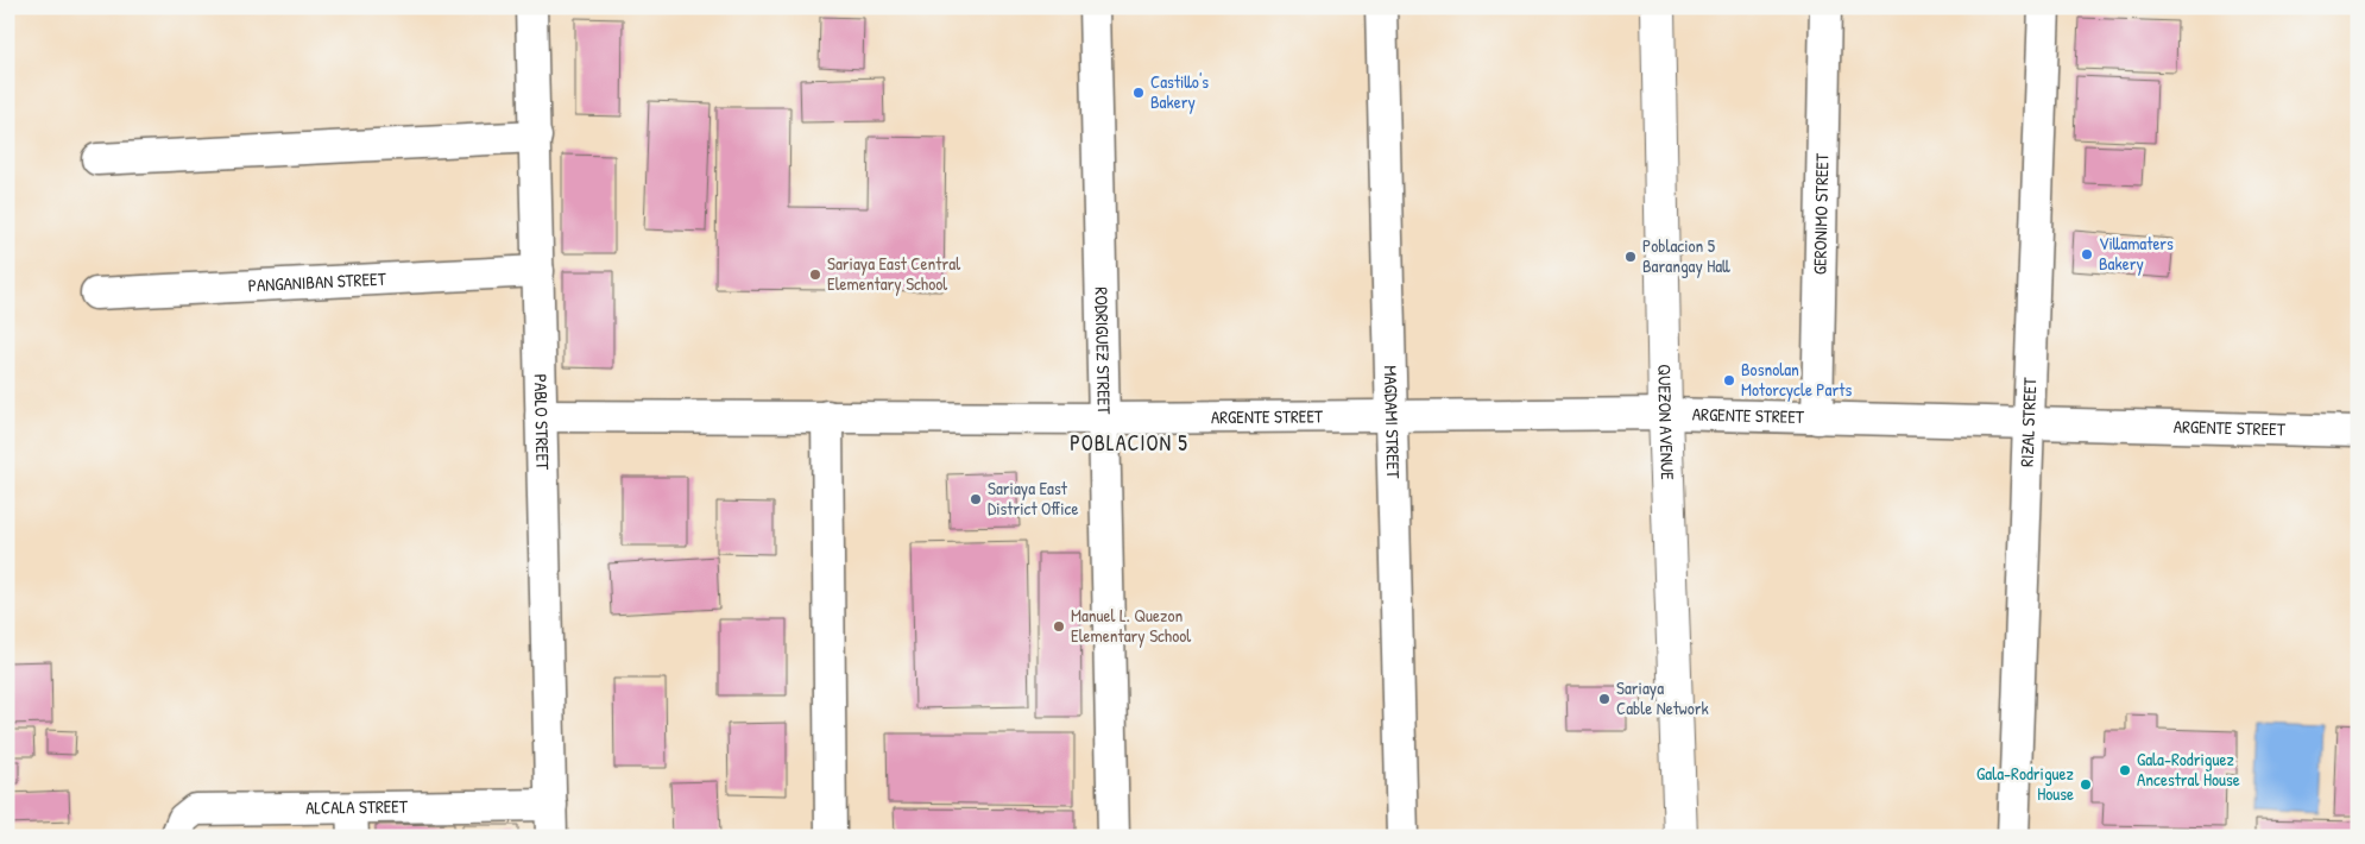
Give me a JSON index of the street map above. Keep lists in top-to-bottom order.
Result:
{
  "streets": {
    "street": [
      "GERONIMO STREET",
      "PANGANIBAN STREET",
      "RODRIGUEZ STREET",
      "ARGENTE STREET",
      "PABLO STREET",
      "MAGDAMI STREET",
      "QUEZON AVENUE",
      "RIZAL STREET",
      "ALCALA STREET"
    ]
  },
  "crossings": [
    ["GERONIMO STREET", "ARGENTE STREET"],
    ["PANGANIBAN STREET", "PABLO STREET"],
    ["RODRIGUEZ STREET", "ARGENTE STREET"],
    ["ARGENTE STREET", "PABLO STREET"],
    ["ARGENTE STREET", "MAGDAMI STREET"],
    ["ARGENTE STREET", "QUEZON AVENUE"],
    ["ARGENTE STREET", "RIZAL STREET"],
    ["PABLO STREET", "ALCALA STREET"]
  ],
  "districts": ["POBLACION 5"],
  "places": [
    "Castillo's Bakery",
    "Villamaters Bakery",
    "Poblacion 5 Barangay Hall",
    "Sariaya East Central Elementary School",
    "Bosnolan Motorcycle Parts",
    "Sariaya East District Office",
    "Manuel L. Quezon Elementary School",
    "Sariaya Cable Network",
    "Gala-Rodriguez Ancestral House",
    "Gala-Rodriguez House"
  ]
}
